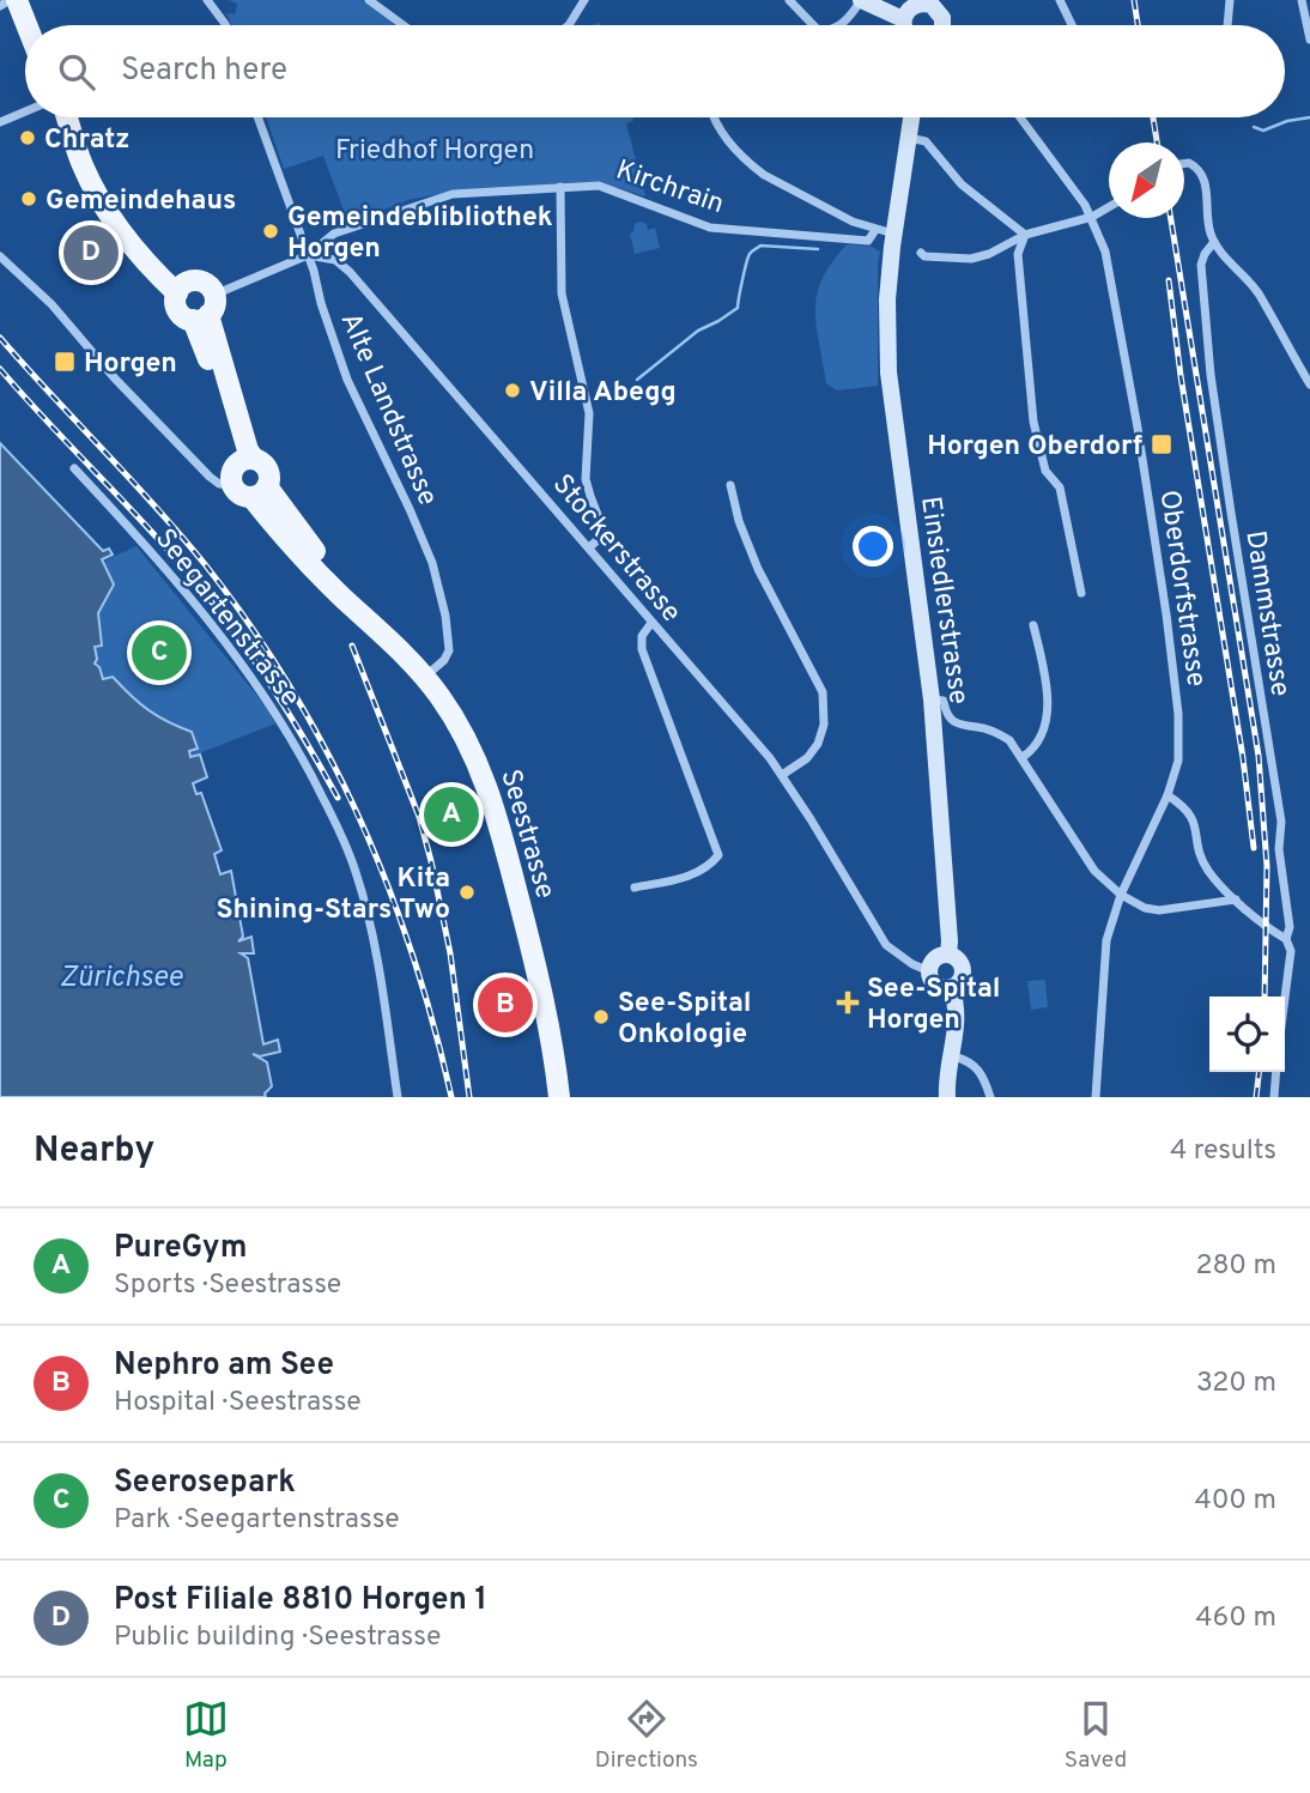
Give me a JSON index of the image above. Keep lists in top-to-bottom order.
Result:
{
  "streets": {
    "main road": ["Einsiedlerstrasse", "Seestrasse"],
    "street": [
      "Kirchrain",
      "Alte Landstrasse",
      "Stockerstrasse",
      "Oberdorfstrasse",
      "Dammstrasse",
      "Seegartenstrasse"
    ]
  },
  "crossings": [
    ["Kirchrain", "Alte Landstrasse"],
    ["Kirchrain", "Stockerstrasse"],
    ["Alte Landstrasse", "Stockerstrasse"],
    ["Alte Landstrasse", "Seestrasse"],
    ["Stockerstrasse", "Einsiedlerstrasse"]
  ],
  "water": ["Zürichsee"],
  "parks": ["Friedhof Horgen"],
  "places": {
    "other": [
      "Chratz",
      "Gemeindehaus",
      "Gemeindeblibliothek Horgen",
      "Villa Abegg",
      "Kita Shining-Stars Two",
      "See-Spital Onkologie"
    ],
    "transit": ["Horgen", "Horgen Oberdorf"],
    "health": ["See-Spital Horgen"]
  },
  "north": "bottom left",
  "page": {
    "search": "Search here",
    "pins": [
      "D",
      "C",
      "A",
      "B"
    ],
    "heading": ["Nearby", "4 results"],
    "list": [
      {
        "mark": "A",
        "name": "PureGym",
        "note": "Sports · Seestrasse",
        "value": "280 m"
      },
      {
        "mark": "B",
        "name": "Nephro am See",
        "note": "Hospital · Seestrasse",
        "value": "320 m"
      },
      {
        "mark": "C",
        "name": "Seerosepark",
        "note": "Park · Seegartenstrasse",
        "value": "400 m"
      },
      {
        "mark": "D",
        "name": "Post Filiale 8810 Horgen 1",
        "note": "Public building · Seestrasse",
        "value": "460 m"
      }
    ],
    "nav": ["Map", "Directions", "Saved"]
  }
}
